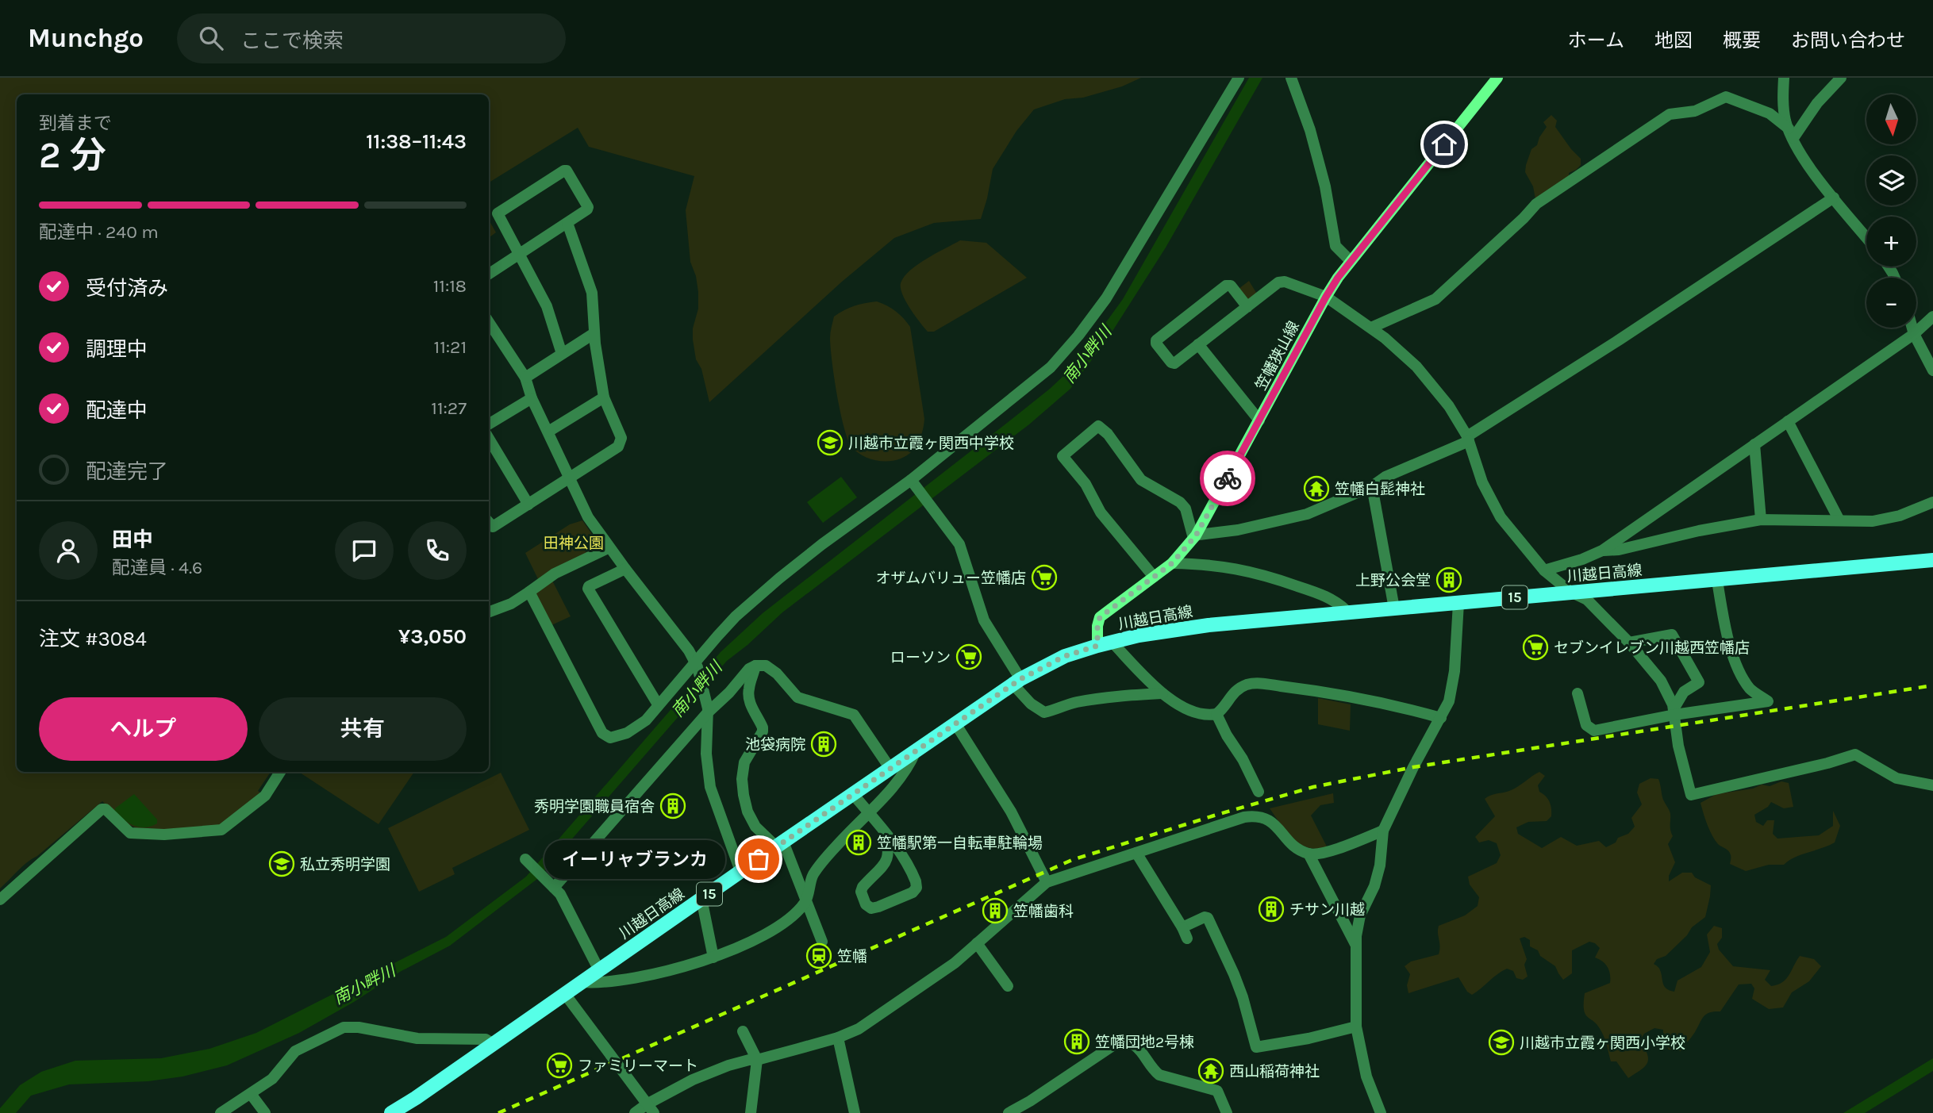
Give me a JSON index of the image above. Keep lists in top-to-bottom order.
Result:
{
  "streets": {
    "main road": ["笠幡狭山線", "川越日高線", "15"]
  },
  "crossings": [
    ["笠幡狭山線", "川越日高線"]
  ],
  "water": ["南小畔川"],
  "parks": ["田神公園"],
  "places": {
    "school or university": ["川越市立霞ヶ関西中学校", "私立秀明学園", "川越市立霞ヶ関西小学校"],
    "temple": ["笠幡白髭神社", "西山稲荷神社"],
    "supermarket": [
      "オザムバリュー笠幡店",
      "セブンイレブン川越西笠幡店",
      "ローソン",
      "ファミリーマート"
    ],
    "building": [
      "上野公会堂",
      "池袋病院",
      "秀明学園職員宿舎",
      "笠幡駅第一自転車駐輪場",
      "チサン川越",
      "笠幡歯科",
      "笠幡団地2号棟"
    ],
    "other": ["イーリャブランカ"],
    "station": ["笠幡"]
  },
  "north": "bottom",
  "page": {
    "header": "Munchgo",
    "search": "ここで検索",
    "nav": [
      "ホーム",
      "地図",
      "概要",
      "お問い合わせ"
    ],
    "map_buttons": ["+", "−"],
    "heading": ["2 分", "到着まで", "11:38–11:43"],
    "panel": [
      "田中",
      "配達員 · 4.6",
      "注文 #3084",
      "¥3,050"
    ],
    "bar": "配達中 · 240 m",
    "list": [
      ["受付済み", "11:18"],
      ["調理中", "11:21"],
      ["配達中", "11:27"],
      "配達完了"
    ],
    "buttons": ["ヘルプ", "共有"],
    "bubble": "イーリャブランカ"
  }
}
